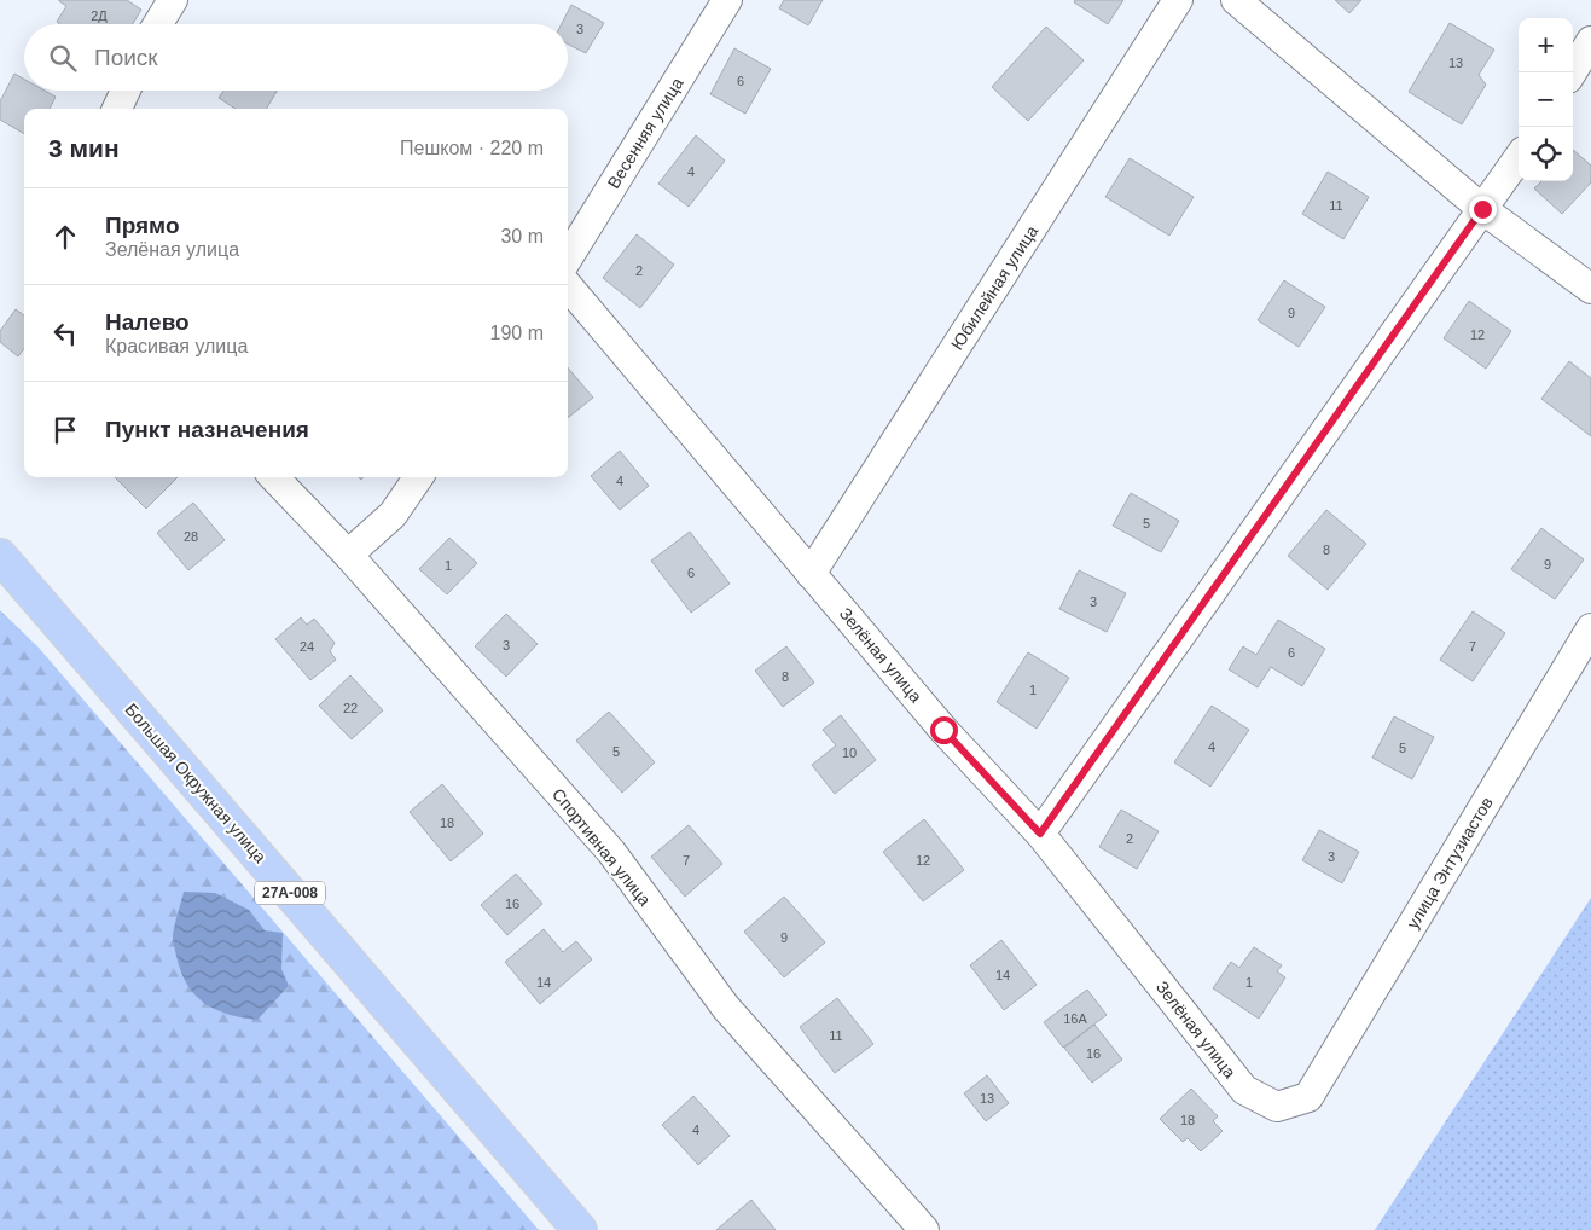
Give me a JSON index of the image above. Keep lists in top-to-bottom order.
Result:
{
  "streets": {
    "main road": ["Большая Окружная улица", "27А-008"],
    "street": [
      "Весенняя улица",
      "Юбилейная улица",
      "Зелёная улица",
      "Спортивная улица",
      "улица Энтузиастов"
    ]
  },
  "crossings": [
    ["Юбилейная улица", "Зелёная улица"],
    ["Зелёная улица", "улица Энтузиастов"]
  ],
  "house_numbers": [
    "2Д",
    "3",
    "13",
    "6",
    "4",
    "11",
    "2",
    "9",
    "12",
    "4",
    "5",
    "28",
    "8",
    "9",
    "1",
    "6",
    "3",
    "3",
    "24",
    "7",
    "6",
    "8",
    "1",
    "22",
    "4",
    "5",
    "5",
    "10",
    "18",
    "2",
    "3",
    "7",
    "12",
    "16",
    "9",
    "14",
    "14",
    "1",
    "16А",
    "11",
    "16",
    "13",
    "18",
    "4"
  ],
  "page": {
    "map_buttons": ["+", "−"],
    "search": "Поиск",
    "heading": ["3 мин", "Пешком · 220 m"],
    "list": [
      ["Прямо", "Зелёная улица", "30 m"],
      ["Налево", "Красивая улица", "190 m"],
      "Пункт назначения"
    ]
  }
}
